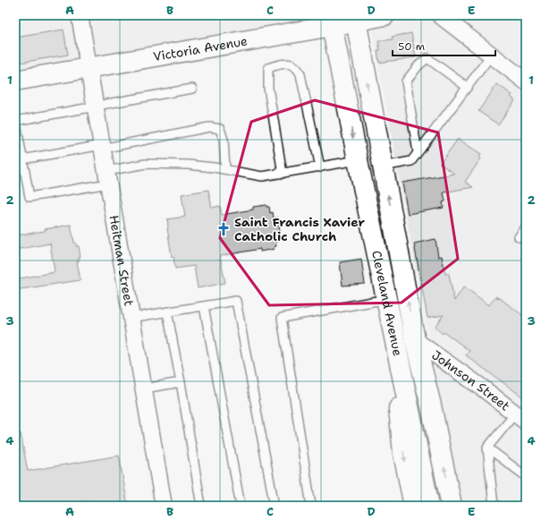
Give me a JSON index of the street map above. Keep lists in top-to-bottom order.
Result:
{
  "streets": {
    "main road": ["Victoria Avenue", "Cleveland Avenue"],
    "street": ["Heitman Street", "Johnson Street"]
  },
  "crossings": [
    ["Victoria Avenue", "Heitman Street"],
    ["Victoria Avenue", "Cleveland Avenue"],
    ["Cleveland Avenue", "Johnson Street"]
  ],
  "places": {
    "church": ["Saint Francis Xavier Catholic Church"]
  },
  "scale_bar": "50 m",
  "grid": {
    "columns": [
      "A",
      "B",
      "C",
      "D",
      "E"
    ],
    "rows": [
      "1",
      "2",
      "3",
      "4"
    ]
  }
}
